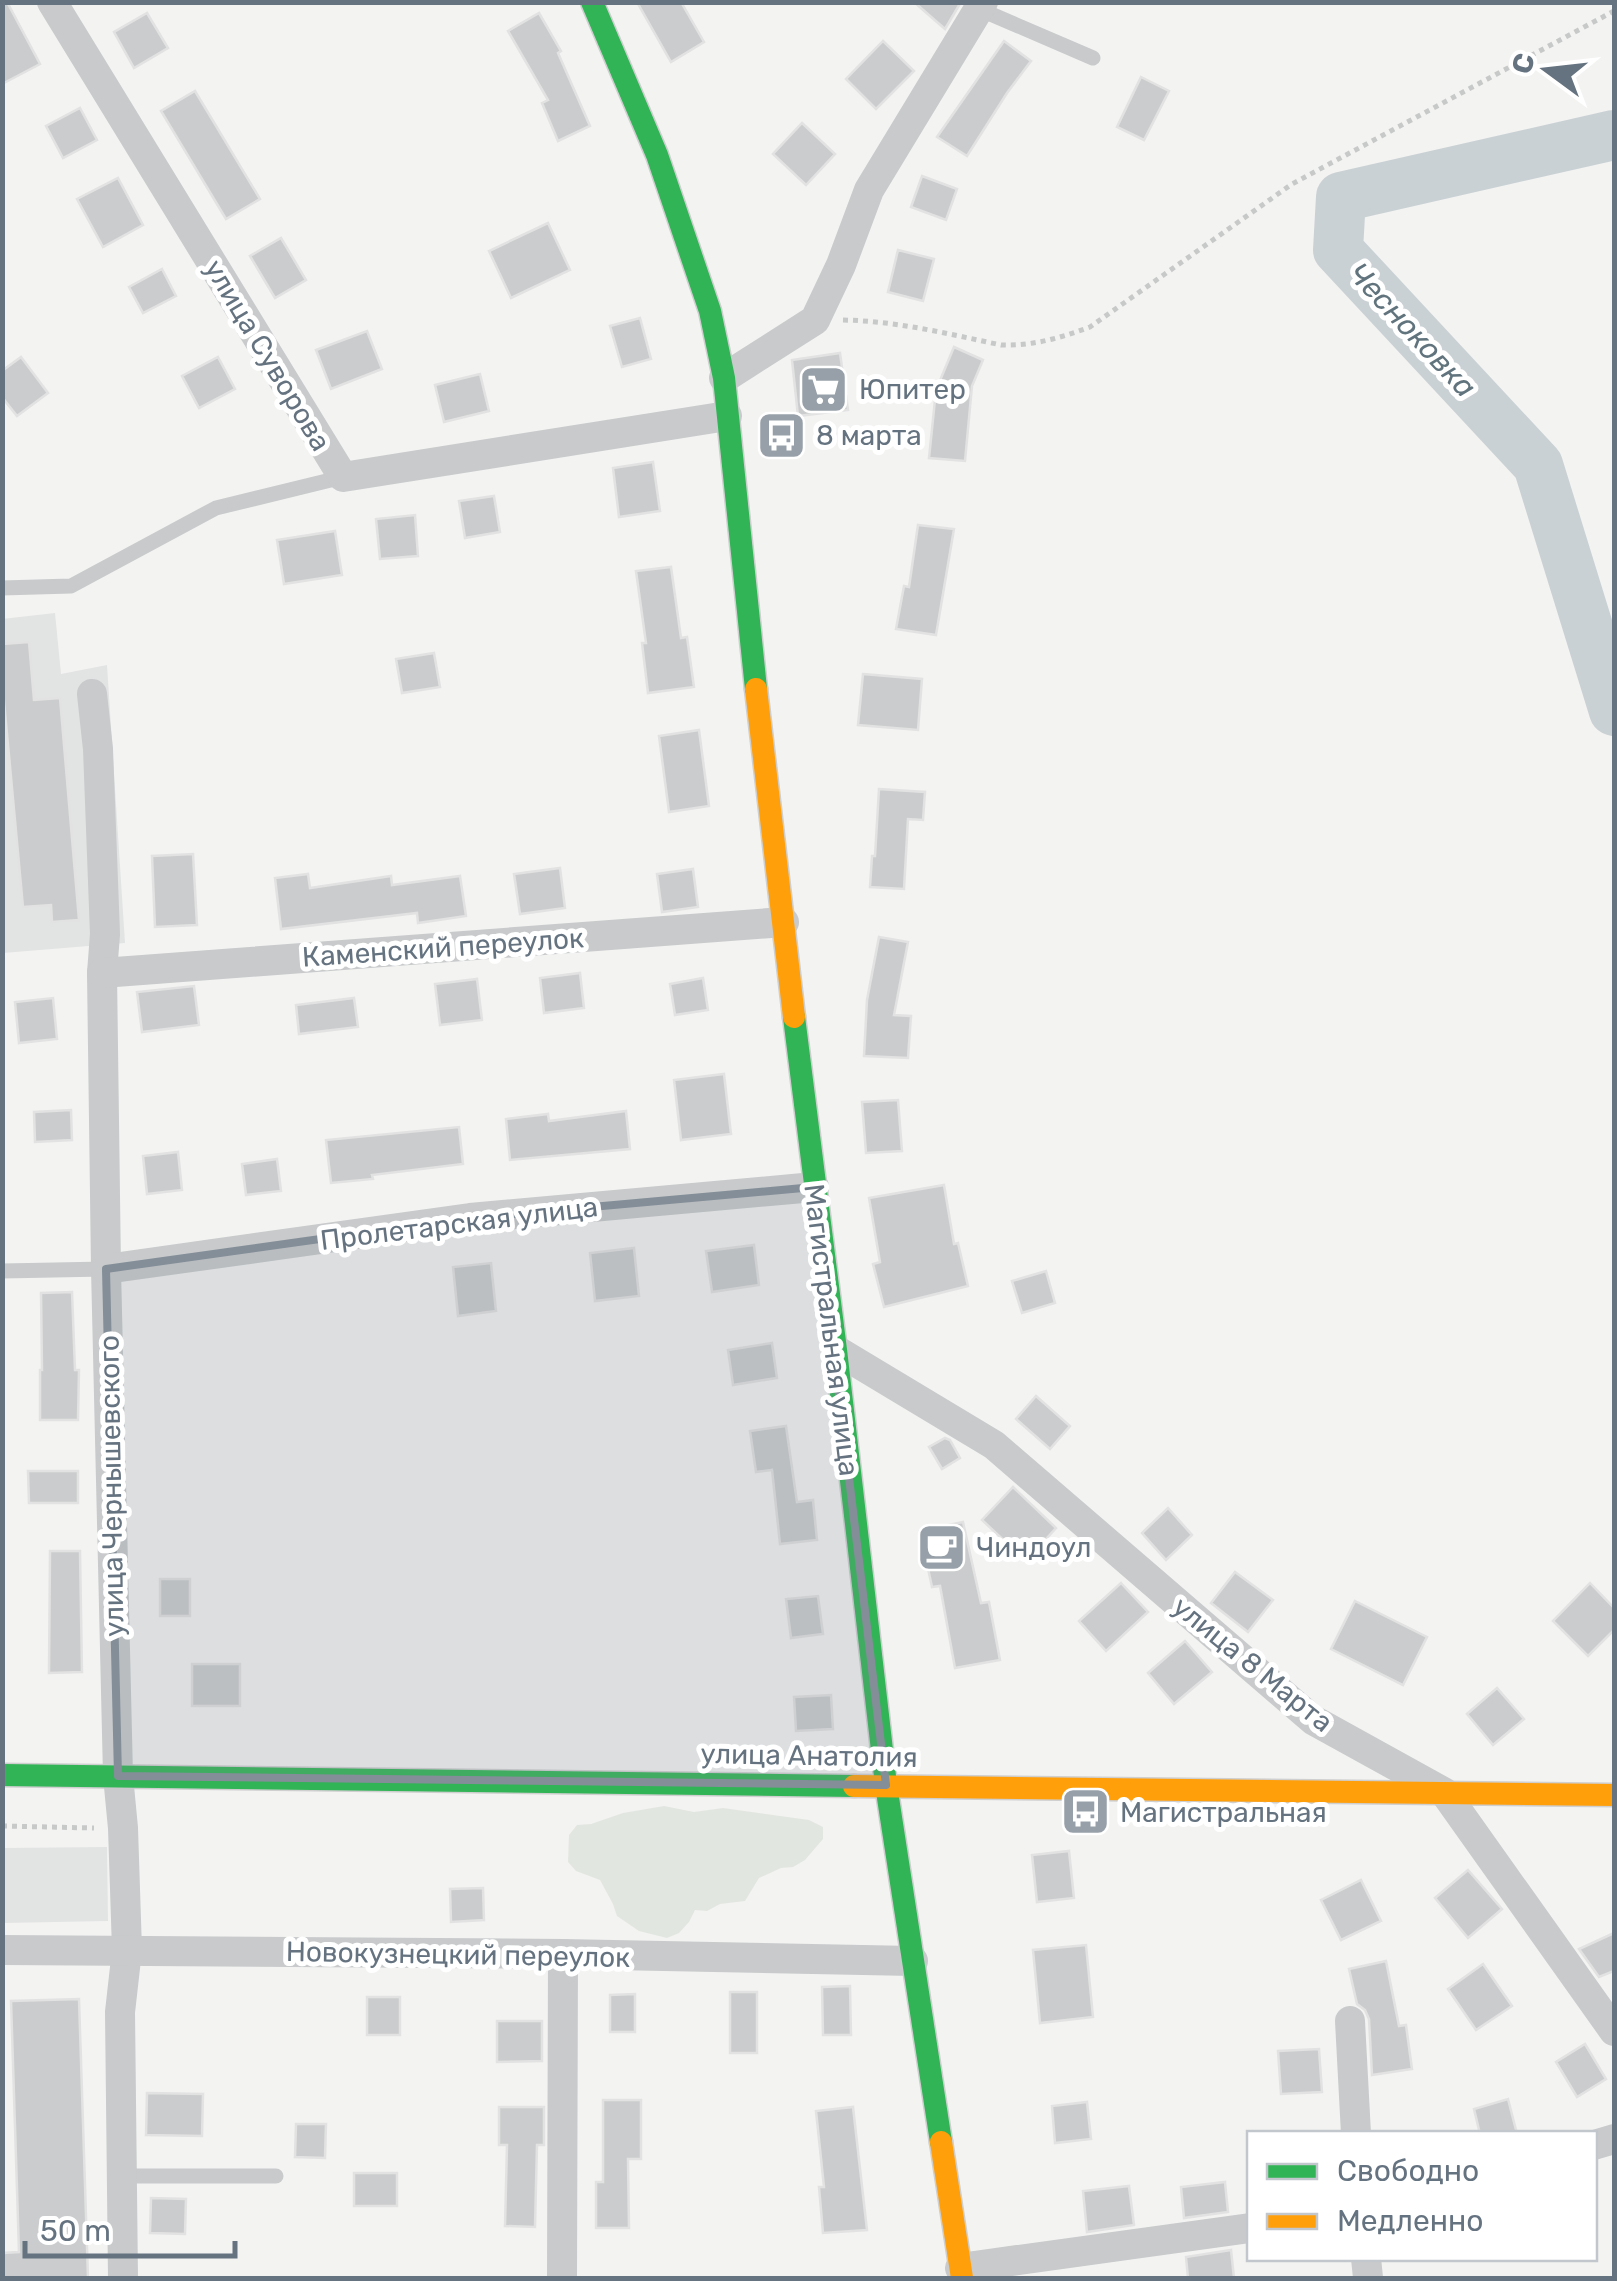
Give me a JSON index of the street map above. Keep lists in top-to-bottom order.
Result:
{
  "streets": {
    "street": [
      "улица Суворова",
      "Каменский переулок",
      "Пролетарская улица",
      "Магистральная улица",
      "улица Чернышевского",
      "улица 8 Марта",
      "улица Анатолия",
      "Новокузнецкий переулок"
    ]
  },
  "crossings": [
    ["улица Суворова", "Магистральная улица"],
    ["Каменский переулок", "Магистральная улица"],
    ["Каменский переулок", "улица Чернышевского"],
    ["Пролетарская улица", "Магистральная улица"],
    ["Пролетарская улица", "улица Чернышевского"],
    ["Магистральная улица", "улица 8 Марта"],
    ["Магистральная улица", "улица Анатолия"],
    ["Магистральная улица", "Новокузнецкий переулок"],
    ["улица Чернышевского", "улица Анатолия"],
    ["улица Чернышевского", "Новокузнецкий переулок"],
    ["улица 8 Марта", "улица Анатолия"]
  ],
  "water": ["Чесноковка"],
  "places": {
    "supermarket": ["Юпитер"],
    "bus stop": ["8 марта", "Магистральная"],
    "cafe": ["Чиндоул"]
  },
  "legend": ["Свободно", "Медленно"],
  "scale_bar": "50 m",
  "north": "left"
}
